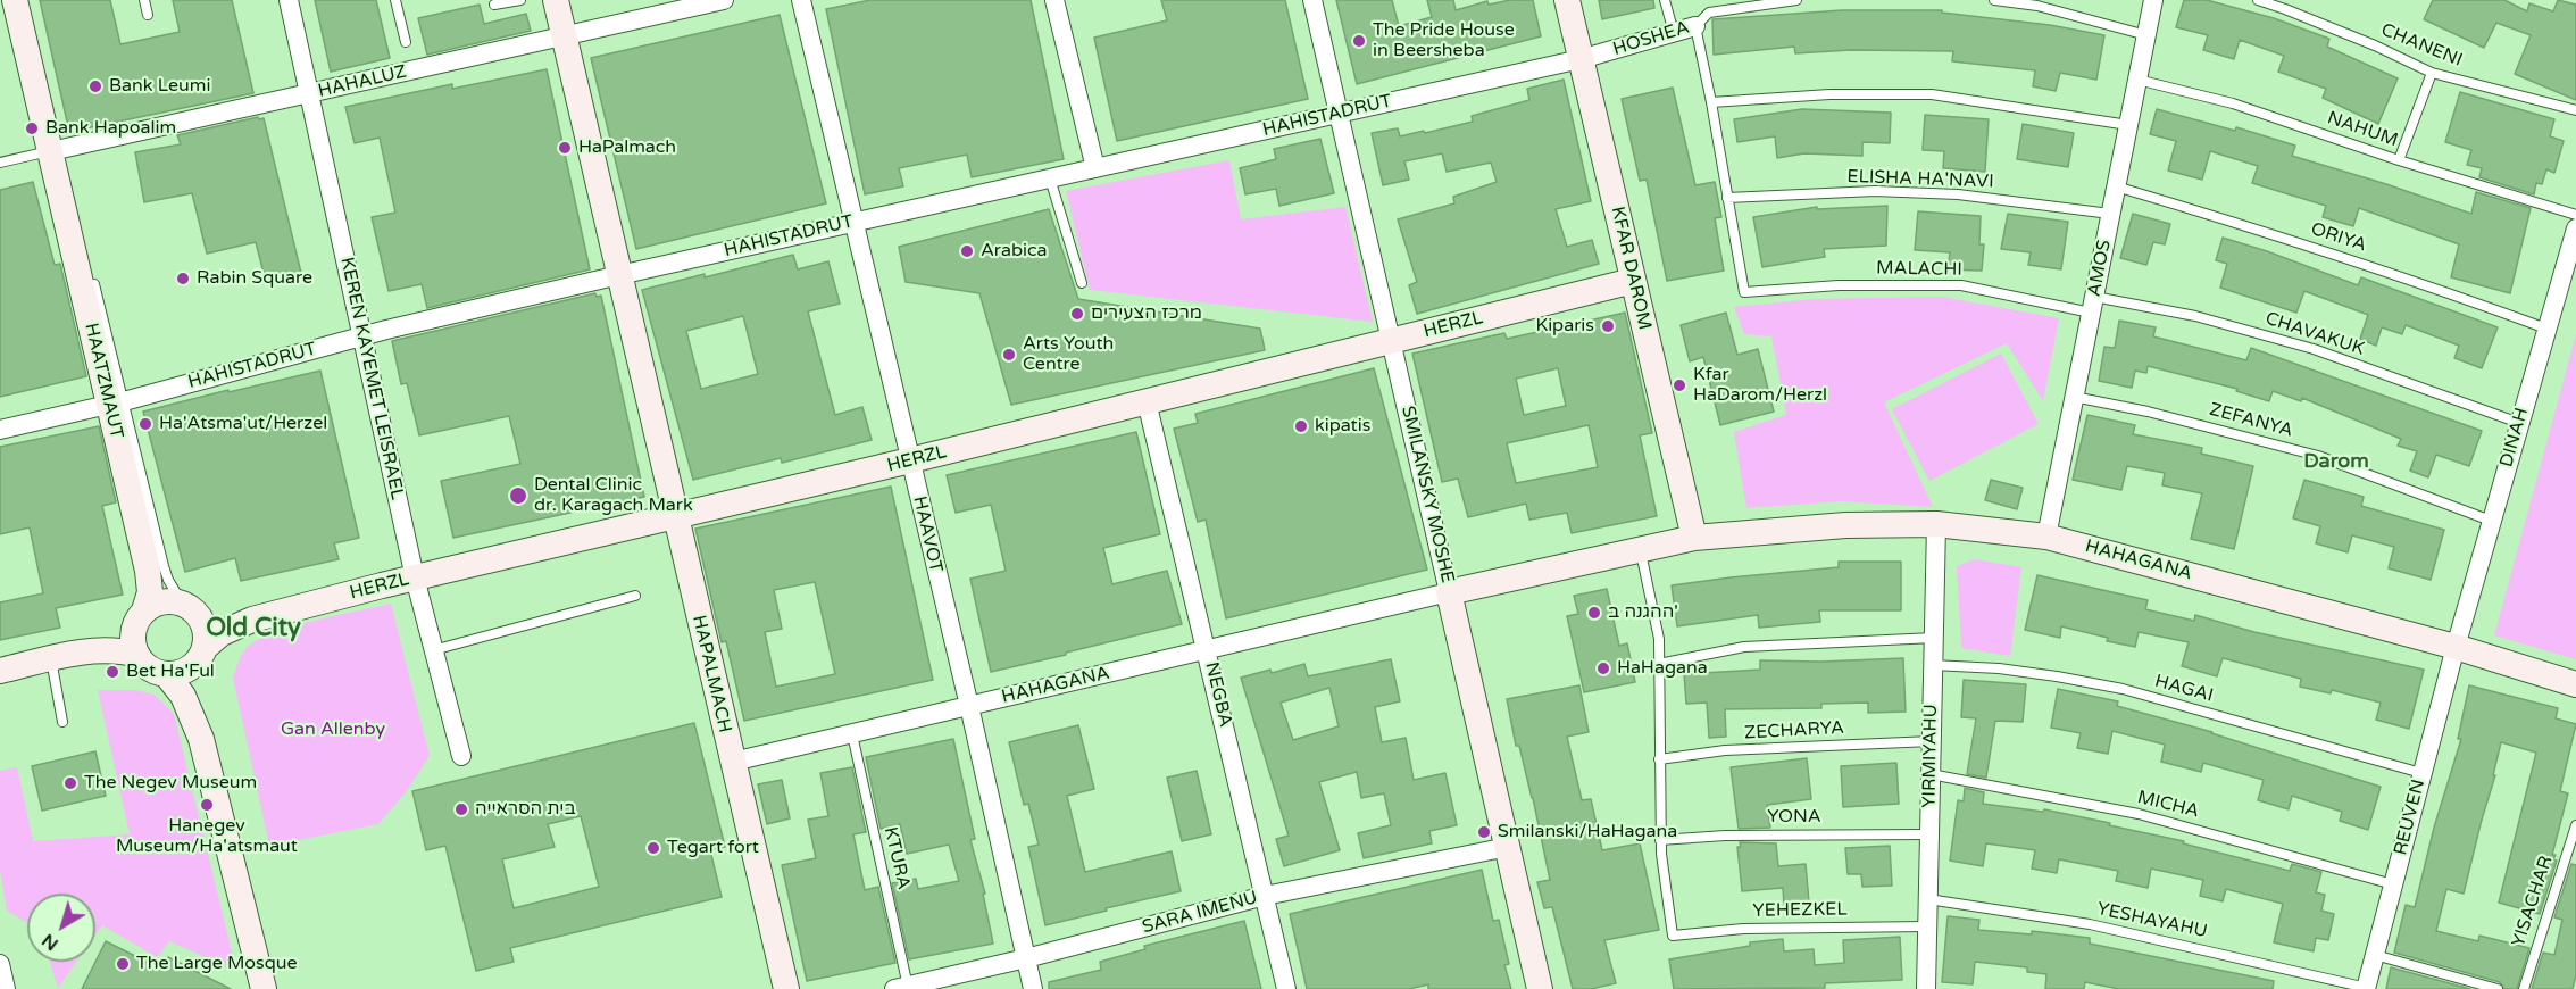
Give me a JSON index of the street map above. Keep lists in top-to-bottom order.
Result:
{
  "streets": {
    "street": [
      "HOSHEA",
      "HAHALUZ",
      "HAHISTADRUT",
      "KFAR DAROM",
      "AMOS",
      "HERZL",
      "KEREN KAYEMET LEISRAEL",
      "HAATZMAUT",
      "DINAH",
      "SMILANSKY MOSHE",
      "HAAVOT",
      "HAHAGANA",
      "HAPALMACH",
      "NEGBA",
      "YIRMIYAHU",
      "REUVEN",
      "SARA IMENU"
    ],
    "lane": [
      "CHANENI",
      "NAHUM",
      "ELISHA HA'NAVI",
      "ORIYA",
      "MALACHI",
      "CHAVAKUK",
      "ZEFANYA",
      "HAGAI",
      "ZECHARYA",
      "MICHA",
      "YONA",
      "KTURA",
      "YISACHAR",
      "YEHEZKEL",
      "YESHAYAHU"
    ]
  },
  "crossings": [
    ["HOSHEA", "HAHISTADRUT"],
    ["HOSHEA", "KFAR DAROM"],
    ["HAHALUZ", "KEREN KAYEMET LEISRAEL"],
    ["HAHALUZ", "HAATZMAUT"],
    ["HAHALUZ", "HAPALMACH"],
    ["HAHISTADRUT", "KFAR DAROM"],
    ["HAHISTADRUT", "KEREN KAYEMET LEISRAEL"],
    ["HAHISTADRUT", "HAATZMAUT"],
    ["HAHISTADRUT", "SMILANSKY MOSHE"],
    ["HAHISTADRUT", "HAAVOT"],
    ["HAHISTADRUT", "HAPALMACH"],
    ["NAHUM", "AMOS"],
    ["ELISHA HA'NAVI", "AMOS"],
    ["ELISHA HA'NAVI", "MALACHI"],
    ["ORIYA", "AMOS"],
    ["ORIYA", "DINAH"],
    ["KFAR DAROM", "HERZL"],
    ["KFAR DAROM", "HAHAGANA"],
    ["AMOS", "MALACHI"],
    ["AMOS", "CHAVAKUK"],
    ["AMOS", "ZEFANYA"],
    ["AMOS", "HAHAGANA"],
    ["MALACHI", "CHAVAKUK"],
    ["HERZL", "KEREN KAYEMET LEISRAEL"],
    ["HERZL", "HAATZMAUT"],
    ["HERZL", "SMILANSKY MOSHE"],
    ["HERZL", "HAAVOT"],
    ["HERZL", "HAPALMACH"],
    ["HERZL", "NEGBA"],
    ["CHAVAKUK", "DINAH"],
    ["ZEFANYA", "DINAH"],
    ["DINAH", "HAHAGANA"],
    ["DINAH", "REUVEN"],
    ["SMILANSKY MOSHE", "HAHAGANA"],
    ["SMILANSKY MOSHE", "SARA IMENU"],
    ["HAAVOT", "HAHAGANA"],
    ["HAAVOT", "SARA IMENU"],
    ["HAHAGANA", "HAPALMACH"],
    ["HAHAGANA", "NEGBA"],
    ["HAHAGANA", "YIRMIYAHU"],
    ["HAHAGANA", "REUVEN"],
    ["HAHAGANA", "KTURA"],
    ["HAGAI", "YIRMIYAHU"],
    ["HAGAI", "REUVEN"],
    ["NEGBA", "SARA IMENU"],
    ["ZECHARYA", "YIRMIYAHU"],
    ["YIRMIYAHU", "MICHA"],
    ["YIRMIYAHU", "YONA"],
    ["YIRMIYAHU", "YEHEZKEL"],
    ["YIRMIYAHU", "YESHAYAHU"],
    ["MICHA", "REUVEN"],
    ["YONA", "YEHEZKEL"],
    ["REUVEN", "YESHAYAHU"],
    ["KTURA", "SARA IMENU"]
  ],
  "districts": ["Darom", "Old City"],
  "parks": ["Gan Allenby"],
  "places": [
    "The Pride House in Beersheba",
    "Bank Leumi",
    "Bank Hapoalim",
    "HaPalmach",
    "Arabica",
    "Rabin Square",
    "מרכז הצעירים",
    "Kiparis",
    "Arts Youth Centre",
    "Kfar HaDarom/Herzl",
    "Ha'Atsma'ut/Herzel",
    "kipatis",
    "Dental Clinic dr. Karagach Mark",
    "ההגנה ב'",
    "HaHagana",
    "Bet Ha'Ful",
    "The Negev Museum",
    "Hanegev Museum/Ha'atsmaut",
    "בית הסראייה",
    "Smilanski/HaHagana",
    "Tegart fort",
    "The Large Mosque"
  ],
  "north": "bottom left"
}
